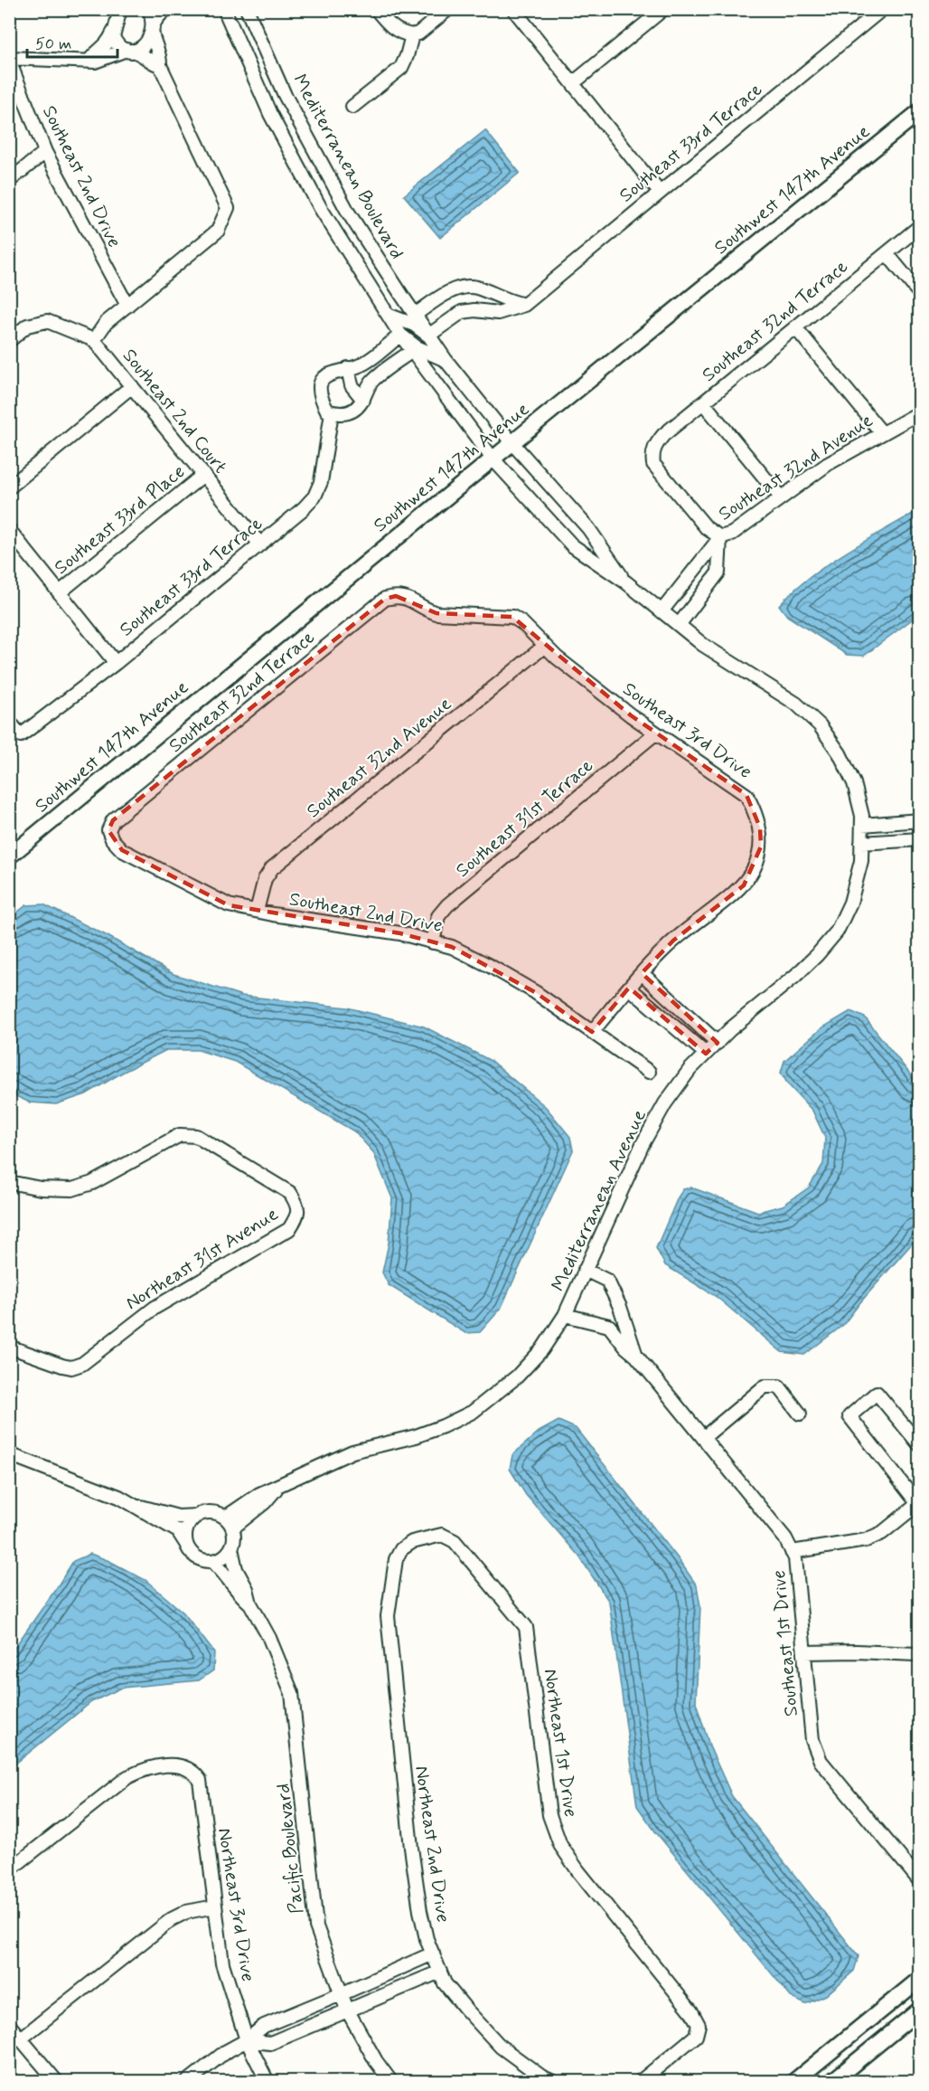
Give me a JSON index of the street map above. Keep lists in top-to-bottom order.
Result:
{
  "streets": {
    "street": [
      "Southeast 33rd Terrace",
      "Mediterranean Boulevard",
      "Southeast 2nd Drive",
      "Southwest 147th Avenue",
      "Southeast 32nd Terrace",
      "Southeast 2nd Court",
      "Southeast 32nd Avenue",
      "Southeast 33rd Place",
      "Southeast 3rd Drive",
      "Southeast 31st Terrace",
      "Mediterranean Avenue",
      "Northeast 31st Avenue",
      "Southeast 1st Drive",
      "Northeast 1st Drive",
      "Northeast 2nd Drive",
      "Pacific Boulevard",
      "Northeast 3rd Drive"
    ]
  },
  "crossings": [
    ["Southeast 33rd Terrace", "Mediterranean Boulevard"],
    ["Southeast 33rd Terrace", "Southeast 2nd Court"],
    ["Mediterranean Boulevard", "Southwest 147th Avenue"],
    ["Mediterranean Boulevard", "Mediterranean Avenue"],
    ["Southeast 2nd Drive", "Southeast 32nd Terrace"],
    ["Southeast 2nd Drive", "Southeast 32nd Avenue"],
    ["Southeast 2nd Drive", "Southeast 3rd Drive"],
    ["Southeast 2nd Drive", "Southeast 31st Terrace"],
    ["Southwest 147th Avenue", "Mediterranean Avenue"],
    ["Southeast 32nd Terrace", "Southeast 32nd Avenue"],
    ["Southeast 32nd Terrace", "Southeast 3rd Drive"],
    ["Southeast 2nd Court", "Southeast 33rd Place"],
    ["Southeast 32nd Avenue", "Southeast 3rd Drive"],
    ["Southeast 32nd Avenue", "Mediterranean Avenue"],
    ["Southeast 3rd Drive", "Southeast 31st Terrace"],
    ["Mediterranean Avenue", "Southeast 1st Drive"],
    ["Mediterranean Avenue", "Pacific Boulevard"],
    ["Northeast 1st Drive", "Northeast 2nd Drive"]
  ],
  "scale_bar": "50 m"
}
